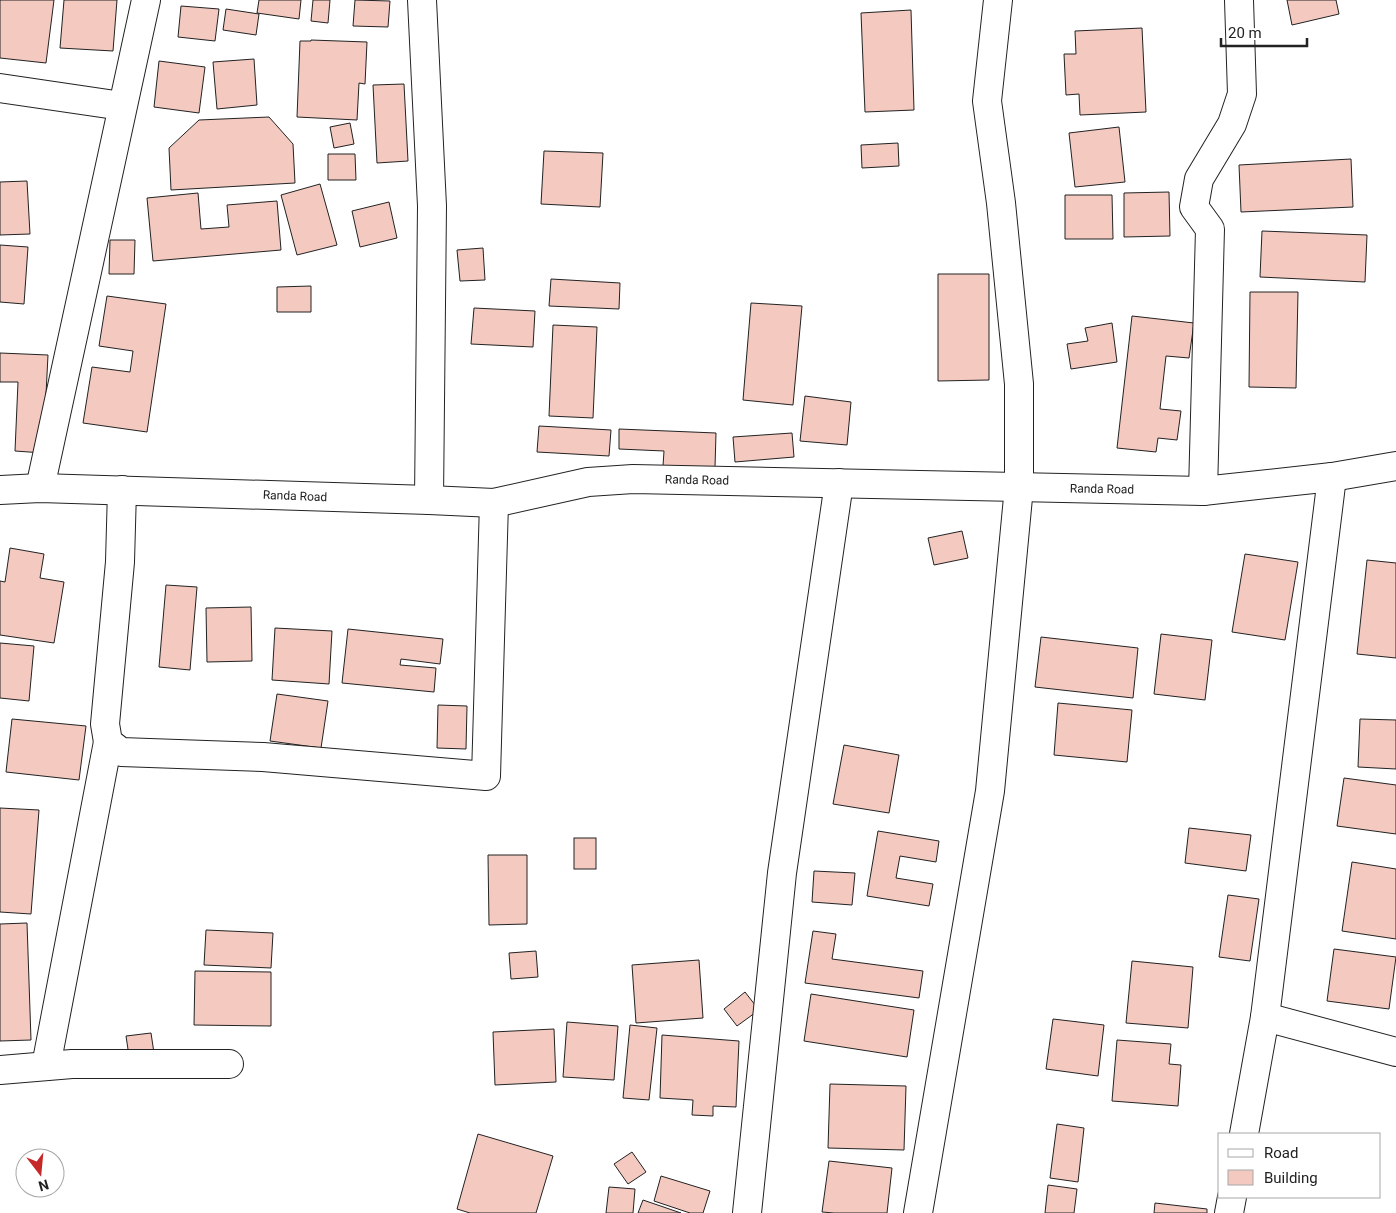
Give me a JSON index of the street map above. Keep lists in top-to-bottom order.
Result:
{
  "streets": {
    "street": ["Randa Road"]
  },
  "legend": ["Road", "Building"],
  "scale_bar": "20 m",
  "north": "bottom"
}
